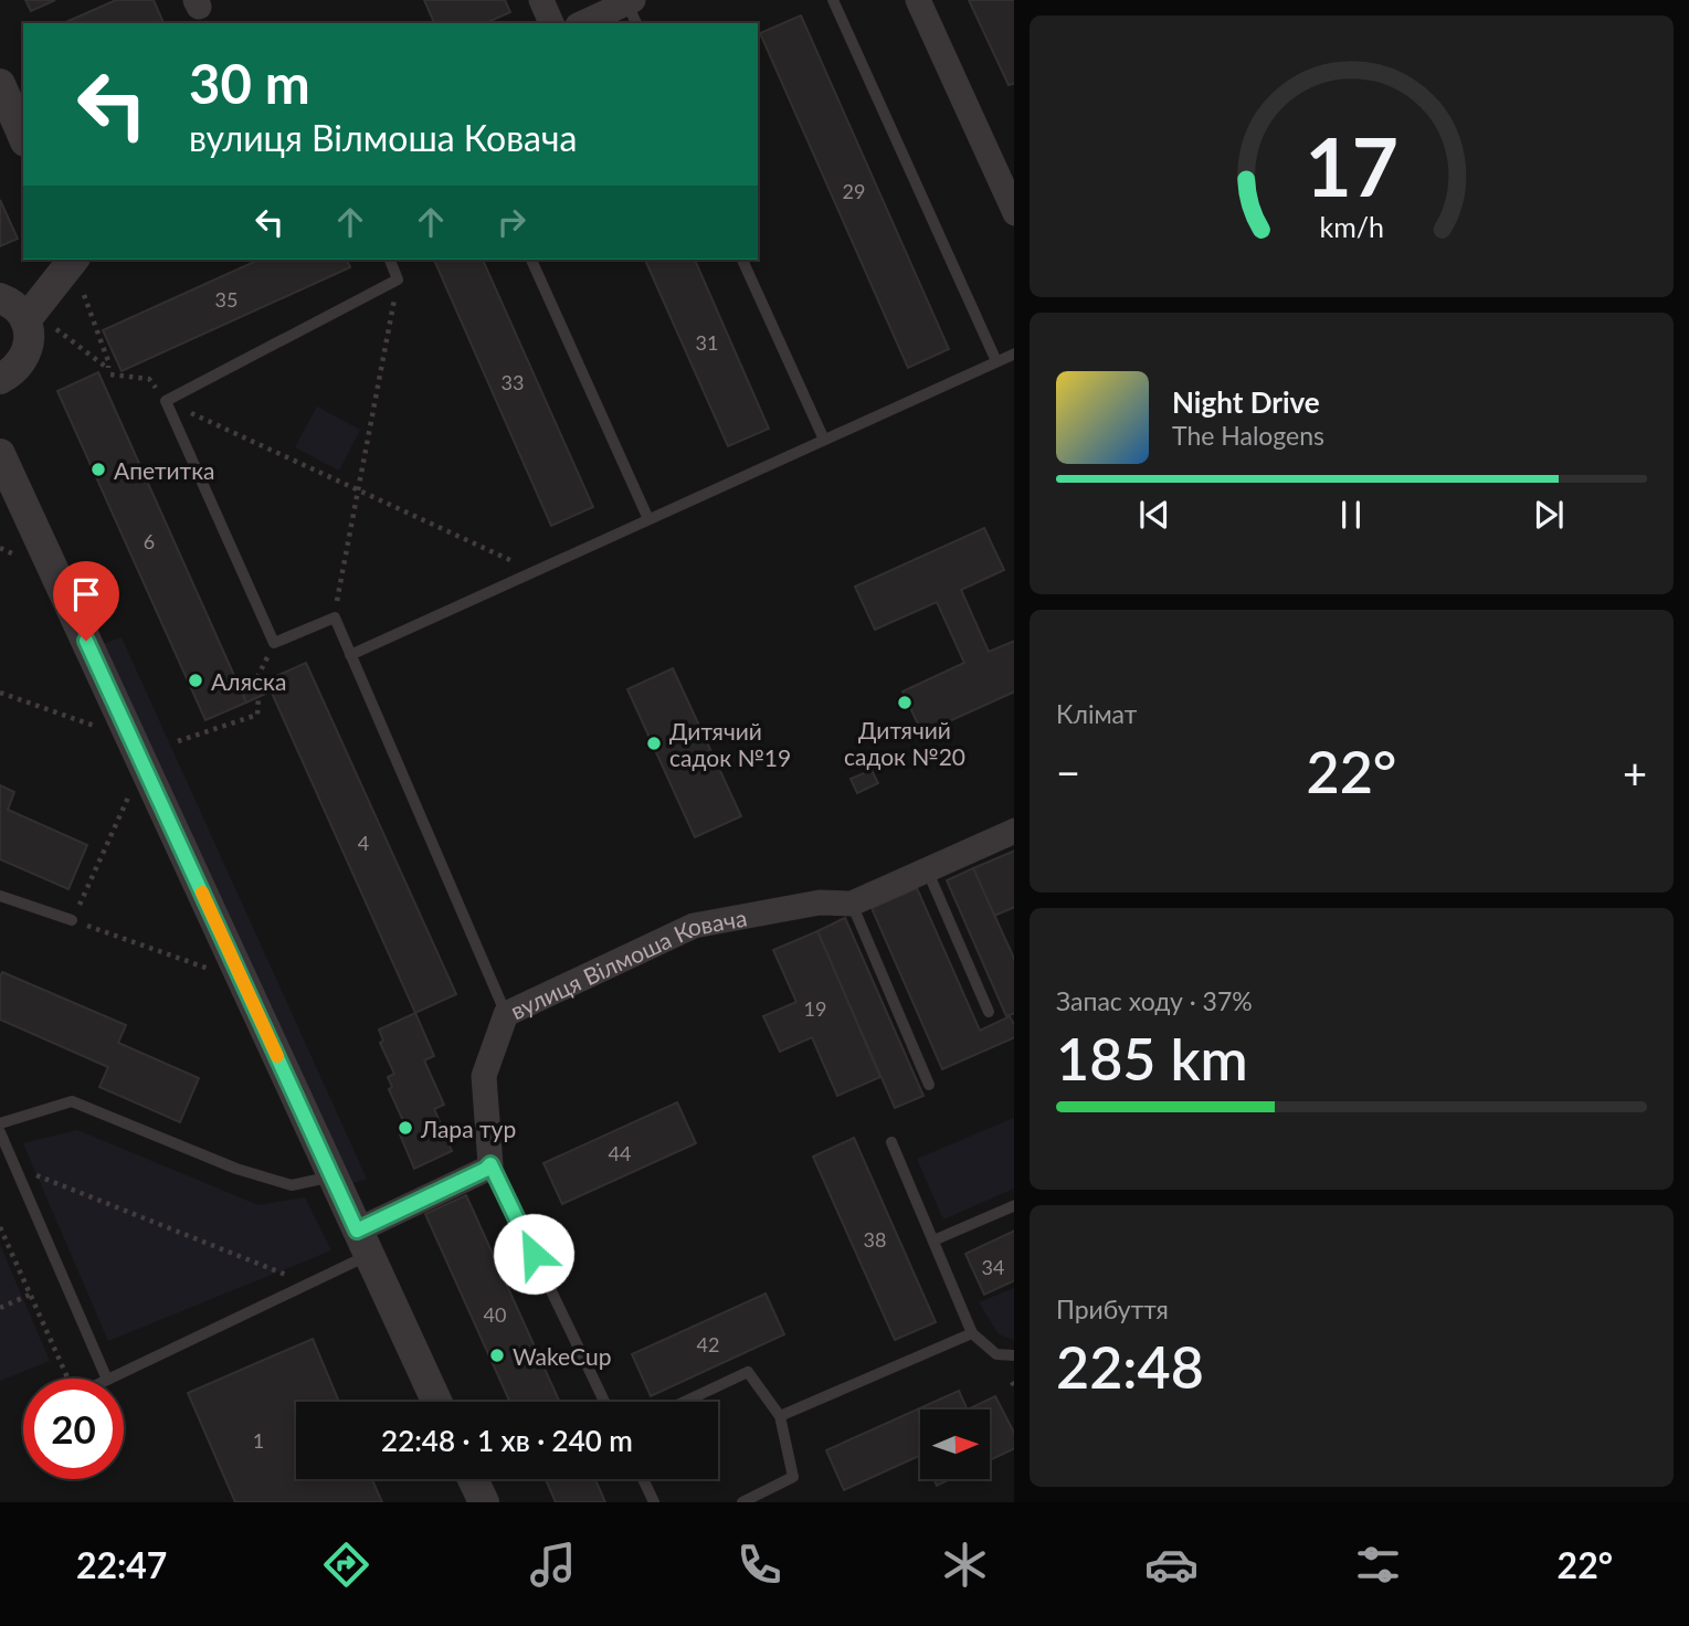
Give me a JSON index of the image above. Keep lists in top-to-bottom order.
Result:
{
  "streets": {
    "street": ["вулиця Вілмоша Ковача"]
  },
  "places": [
    "Апетитка",
    "Аляска",
    "Дитячий садок №20",
    "Дитячий садок №19",
    "Лара тур",
    "WakeCup"
  ],
  "house_numbers": [
    "29",
    "35",
    "31",
    "33",
    "6",
    "4",
    "19",
    "44",
    "38",
    "34",
    "40",
    "42",
    "1"
  ],
  "north": "right",
  "page": {
    "turn": ["30 m", "вулиця Вілмоша Ковача"],
    "song": ["Night Drive", "The Halogens"],
    "tile": [
      "Клімат",
      ["Запас ходу · 37%", "185 km"],
      ["Прибуття", "22:48"]
    ],
    "heat": ["−", "22°", "+"],
    "limit": "20",
    "trip": "22:48 · 1 хв · 240 m",
    "tabs": ["22:47", "22°"],
    "gauge": ["17", "km/h"]
  }
}
